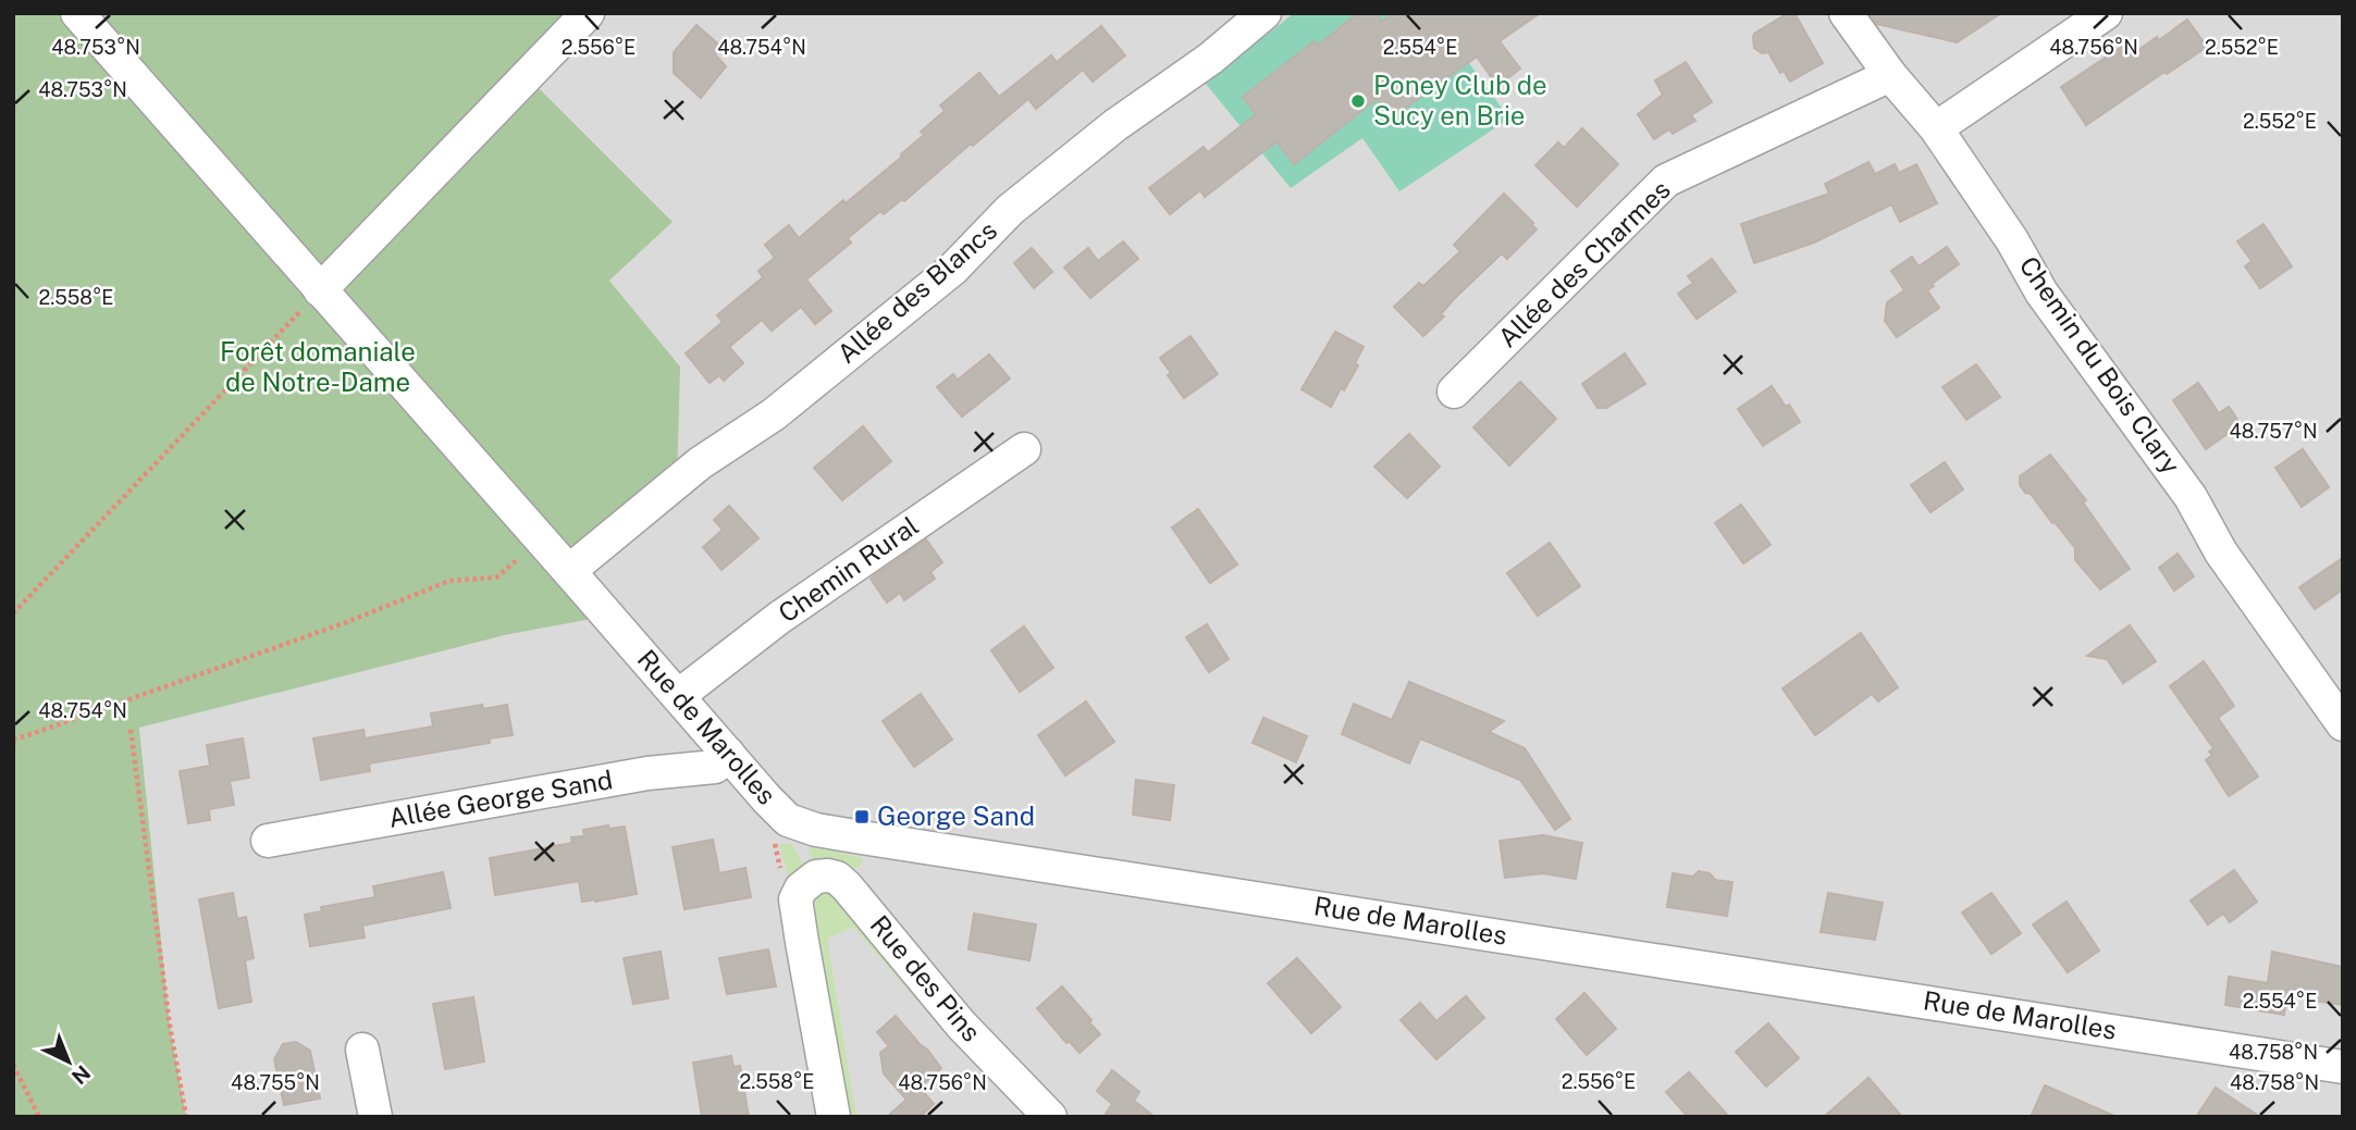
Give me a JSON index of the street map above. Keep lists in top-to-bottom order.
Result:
{
  "streets": {
    "street": [
      "Allée des Charmes",
      "Allée des Blancs",
      "Chemin du Bois Clary",
      "Chemin Rural",
      "Rue de Marolles",
      "Allée George Sand",
      "Rue des Pins"
    ]
  },
  "crossings": [
    ["Allée des Charmes", "Chemin du Bois Clary"],
    ["Allée des Blancs", "Rue de Marolles"],
    ["Chemin Rural", "Rue de Marolles"],
    ["Rue de Marolles", "Allée George Sand"]
  ],
  "parks": ["Forêt domaniale de Notre-Dame"],
  "places": {
    "other": ["Poney Club de Sucy en Brie"],
    "transit": ["George Sand"]
  },
  "north": "bottom right",
  "coordinates": [
    "48.753°N",
    "48.754°N",
    "48.756°N",
    "2.556°E",
    "2.554°E",
    "2.552°E",
    "2.558°E",
    "48.757°N",
    "48.758°N",
    "48.755°N"
  ]
}
